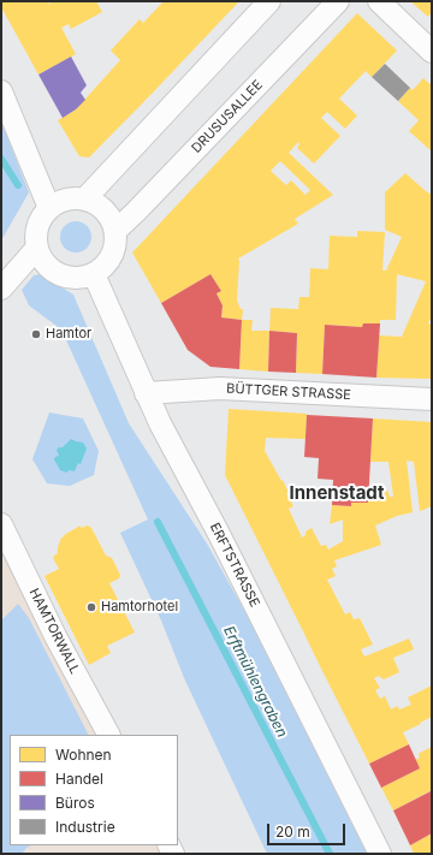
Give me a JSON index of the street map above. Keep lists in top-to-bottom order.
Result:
{
  "streets": {
    "street": [
      "DRUSUSALLEE",
      "BÜTTGER STRASSE",
      "ERFTSTRASSE",
      "HAMTORWALL"
    ]
  },
  "crossings": [
    ["DRUSUSALLEE", "ERFTSTRASSE"],
    ["BÜTTGER STRASSE", "ERFTSTRASSE"]
  ],
  "districts": ["Innenstadt"],
  "water": ["Erftmühlengraben"],
  "places": ["Hamtor", "Hamtorhotel"],
  "legend": [
    "Wohnen",
    "Handel",
    "Büros",
    "Industrie"
  ],
  "scale_bar": "20 m"
}
